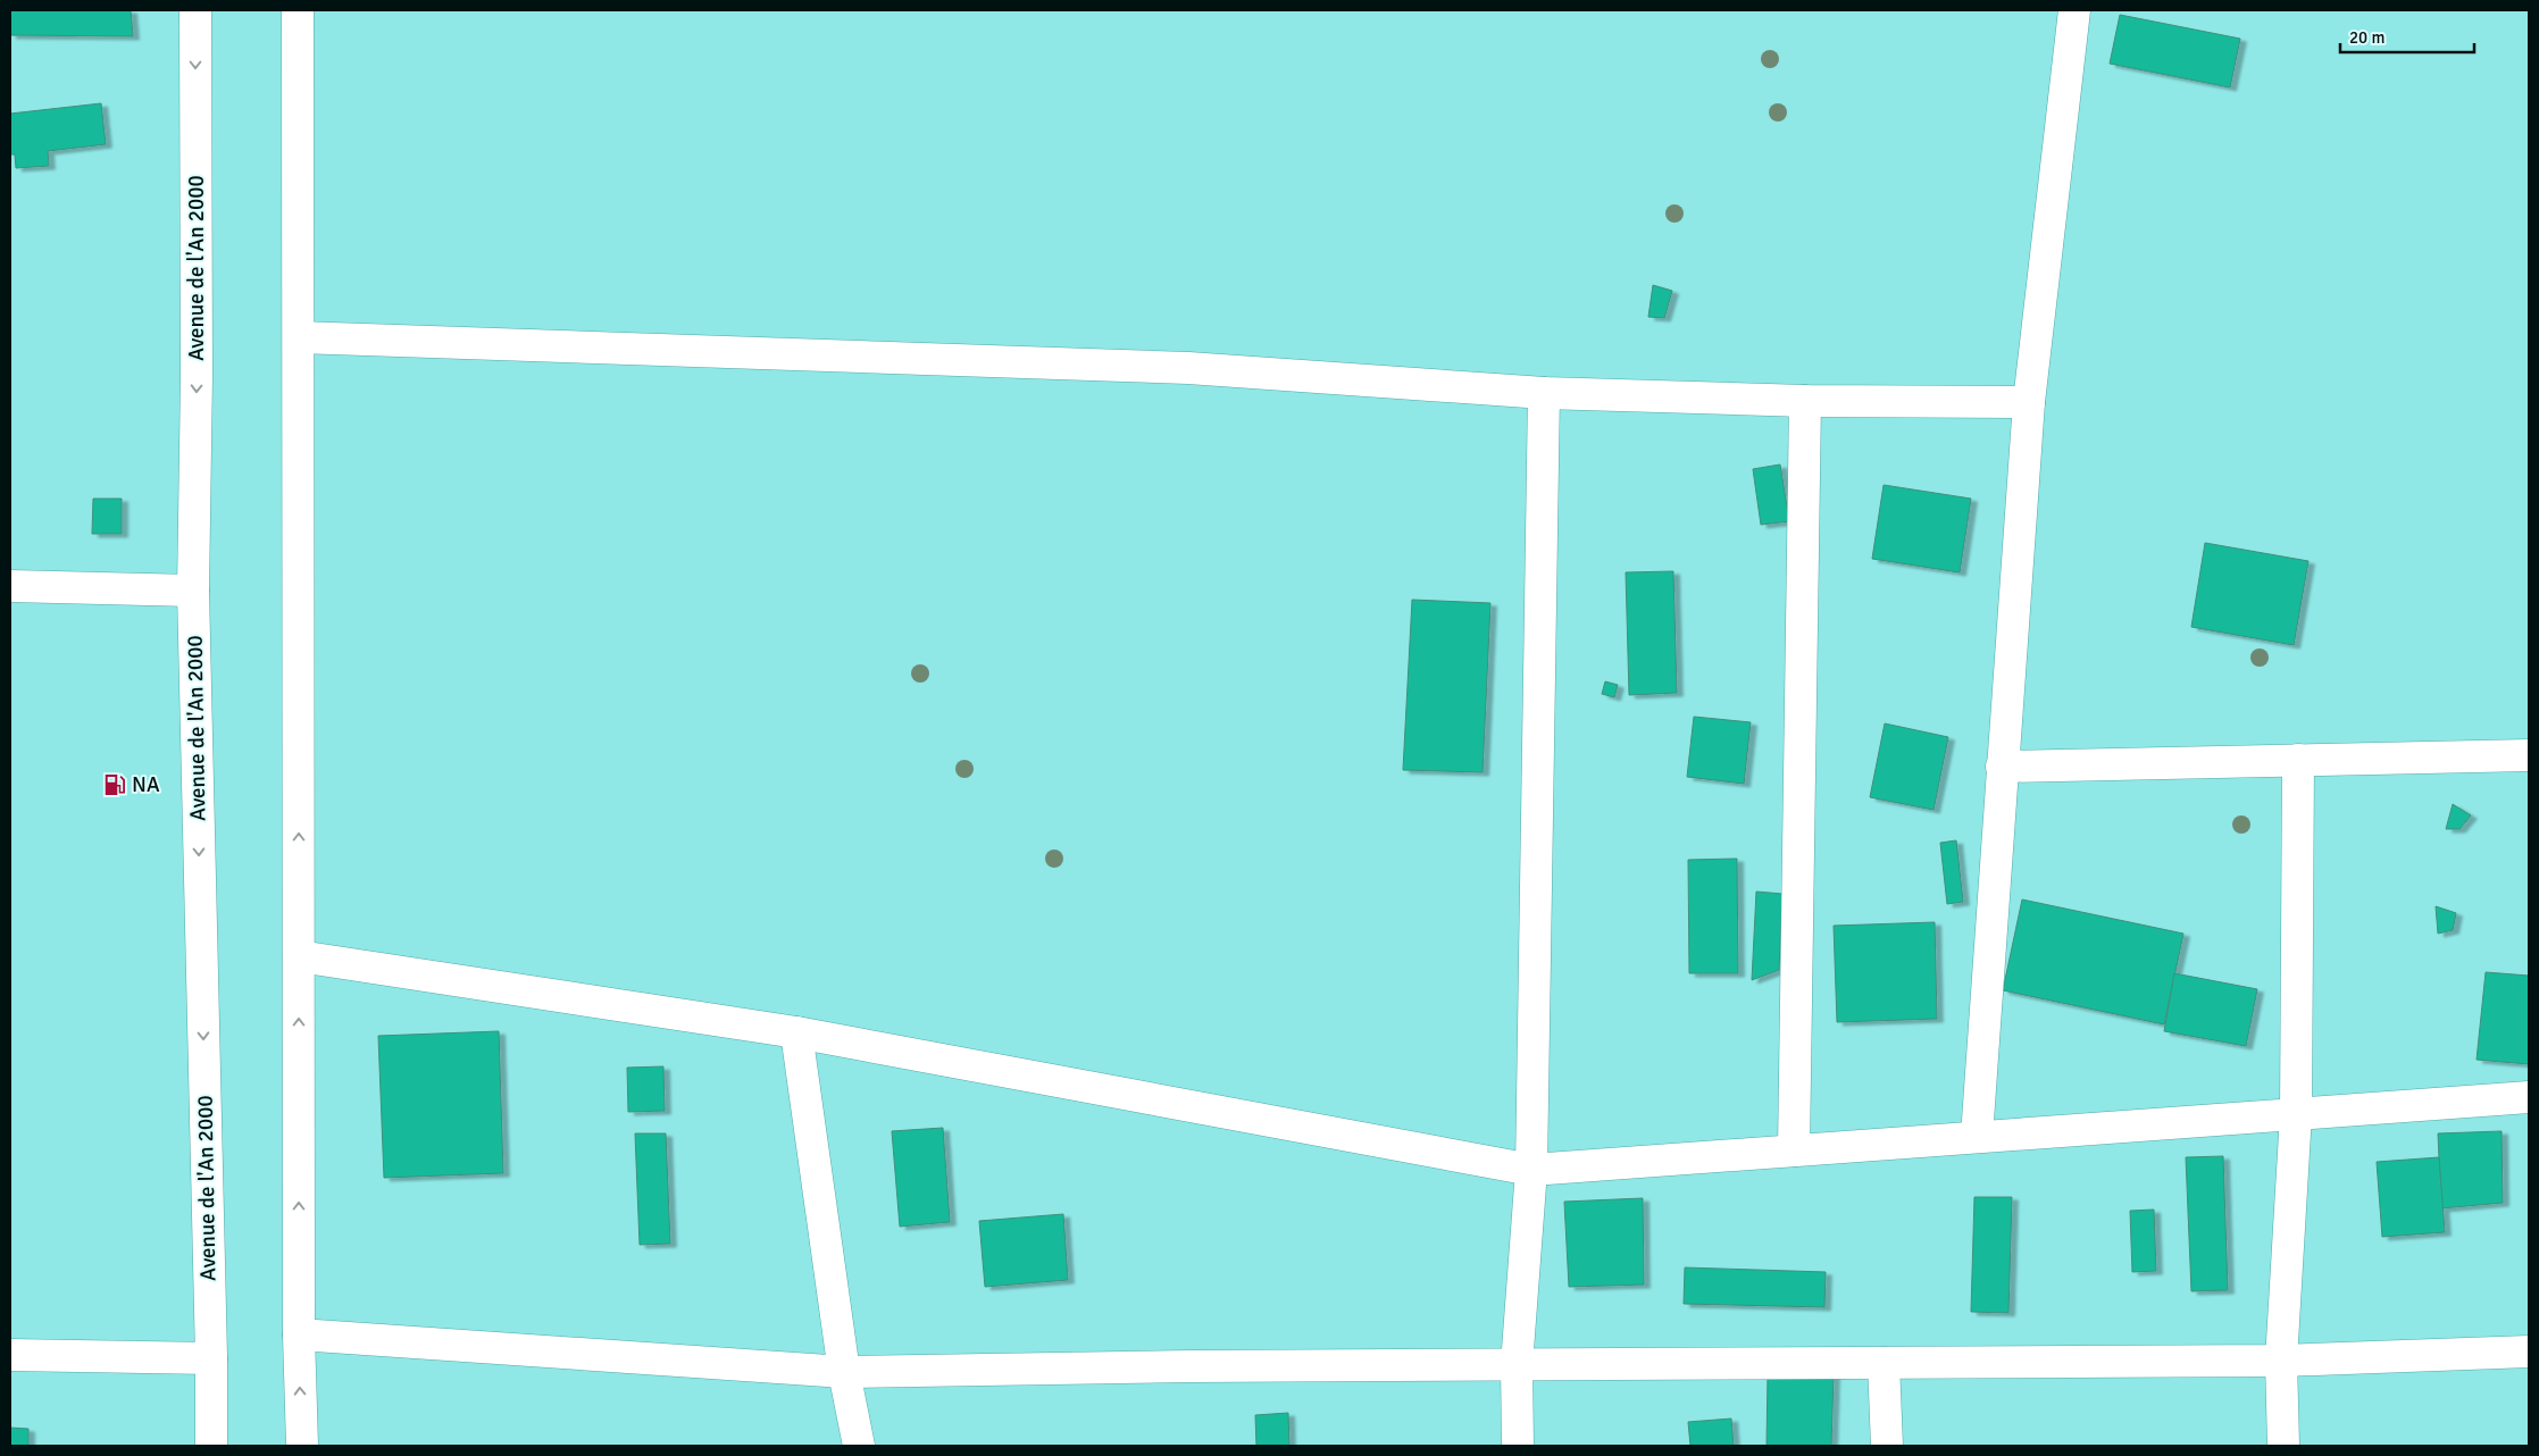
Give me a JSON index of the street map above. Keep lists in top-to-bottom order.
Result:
{
  "streets": {
    "street": ["Avenue de l'An 2000"]
  },
  "places": {
    "fuel station": ["NA"]
  },
  "scale_bar": "20 m"
}
